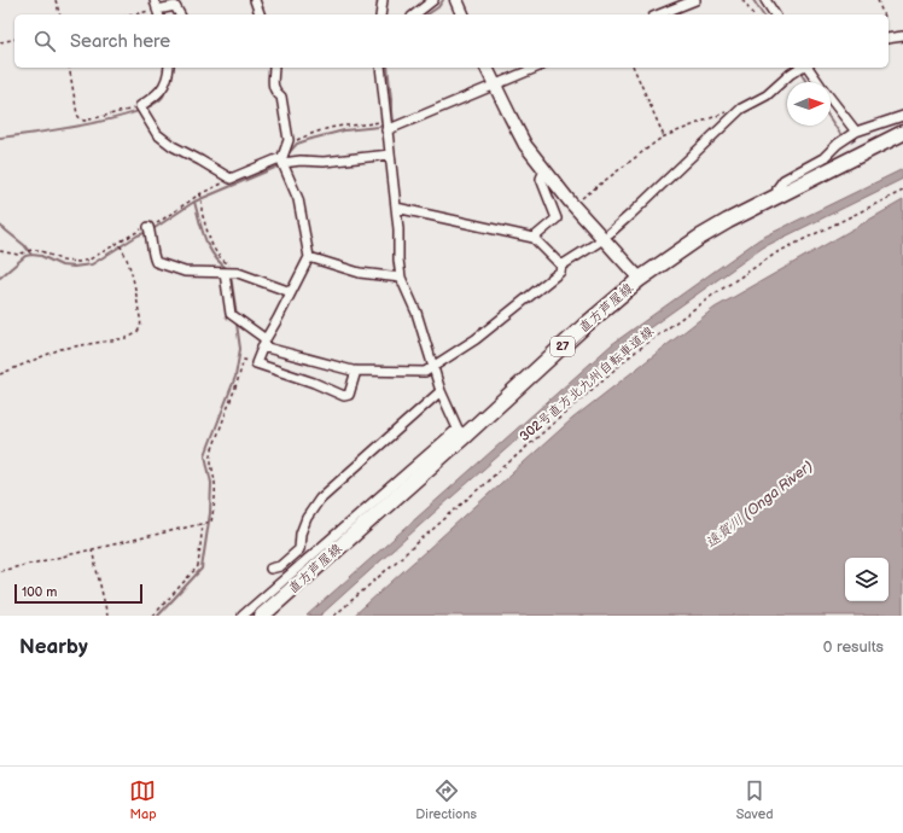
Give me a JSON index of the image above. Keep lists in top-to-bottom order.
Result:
{
  "streets": {
    "main road": ["直方芦屋線", "27"],
    "path": ["302号直方北九州自転車道線"]
  },
  "water": ["遠賀川 (Onga River)"],
  "scale_bar": "100 m",
  "north": "right",
  "page": {
    "search": "Search here",
    "scale": "100 m",
    "heading": ["Nearby", "0 results"],
    "nav": ["Map", "Directions", "Saved"]
  }
}
